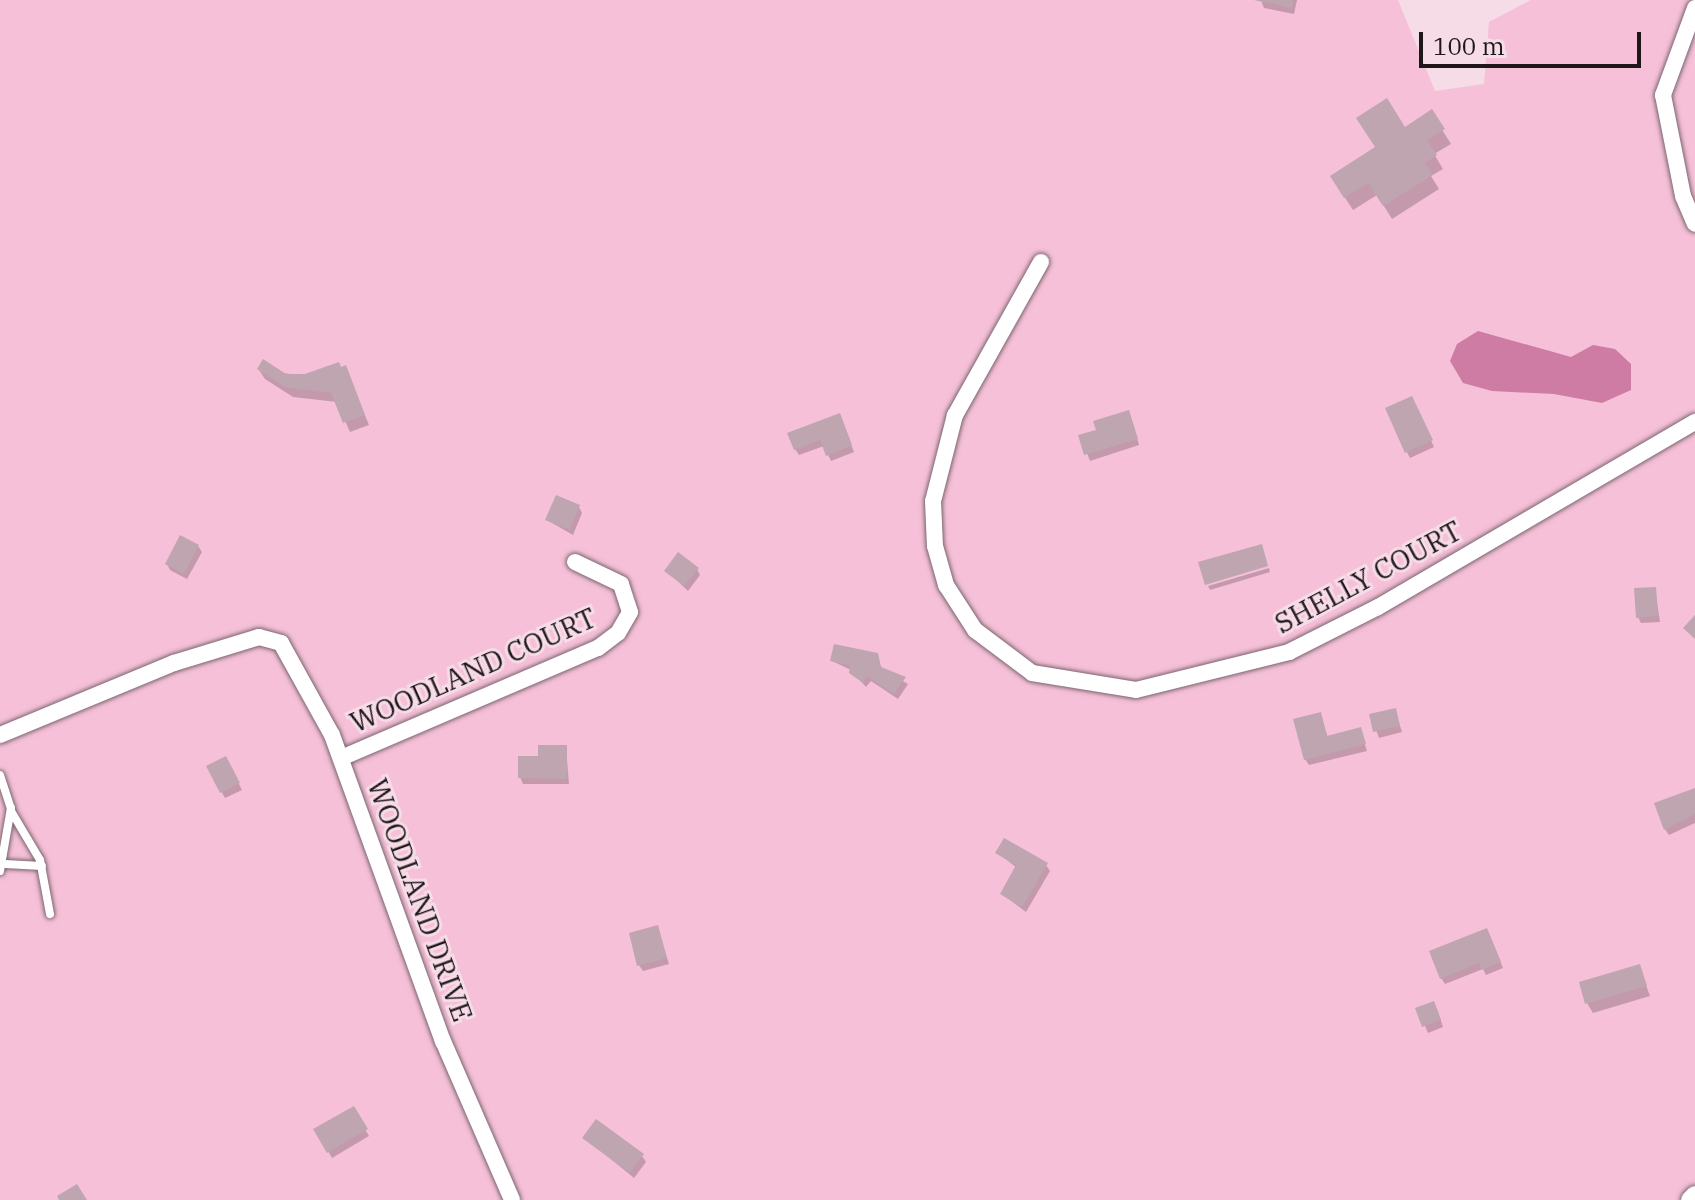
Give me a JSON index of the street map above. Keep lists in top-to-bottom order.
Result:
{
  "streets": {
    "street": ["SHELLY COURT", "WOODLAND COURT", "WOODLAND DRIVE"]
  },
  "crossings": [
    ["WOODLAND COURT", "WOODLAND DRIVE"]
  ],
  "scale_bar": "100 m"
}
